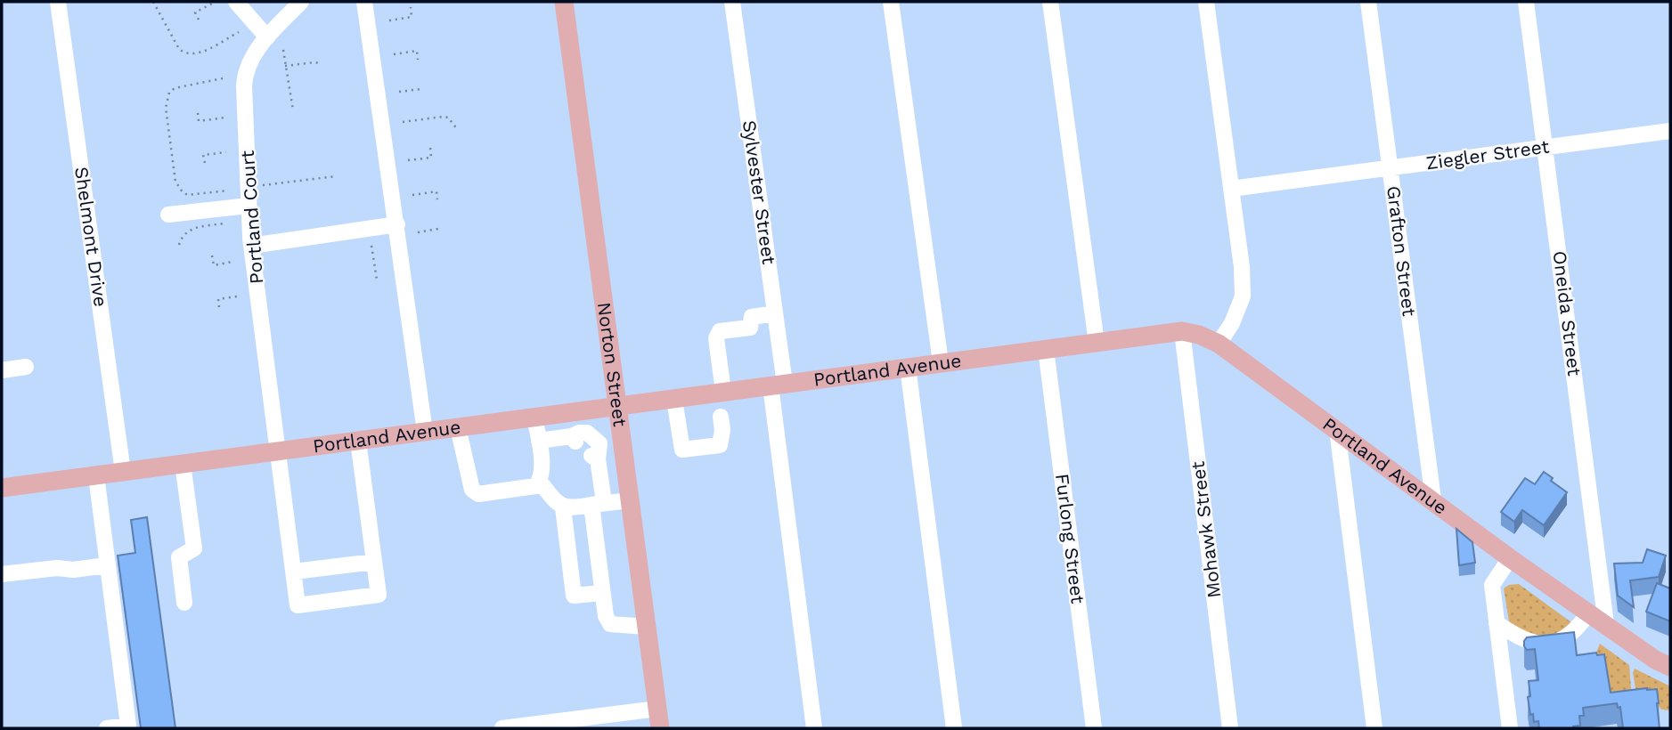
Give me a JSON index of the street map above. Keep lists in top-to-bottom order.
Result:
{
  "streets": {
    "main road": ["Norton Street", "Portland Avenue"],
    "street": [
      "Ziegler Street",
      "Sylvester Street",
      "Portland Court",
      "Shelmont Drive",
      "Grafton Street",
      "Oneida Street",
      "Mohawk Street",
      "Furlong Street"
    ]
  },
  "crossings": [
    ["Ziegler Street", "Grafton Street"],
    ["Ziegler Street", "Oneida Street"],
    ["Sylvester Street", "Portland Avenue"],
    ["Portland Court", "Portland Avenue"],
    ["Shelmont Drive", "Portland Avenue"],
    ["Grafton Street", "Portland Avenue"],
    ["Oneida Street", "Portland Avenue"],
    ["Norton Street", "Portland Avenue"],
    ["Portland Avenue", "Mohawk Street"],
    ["Portland Avenue", "Furlong Street"]
  ]
}
